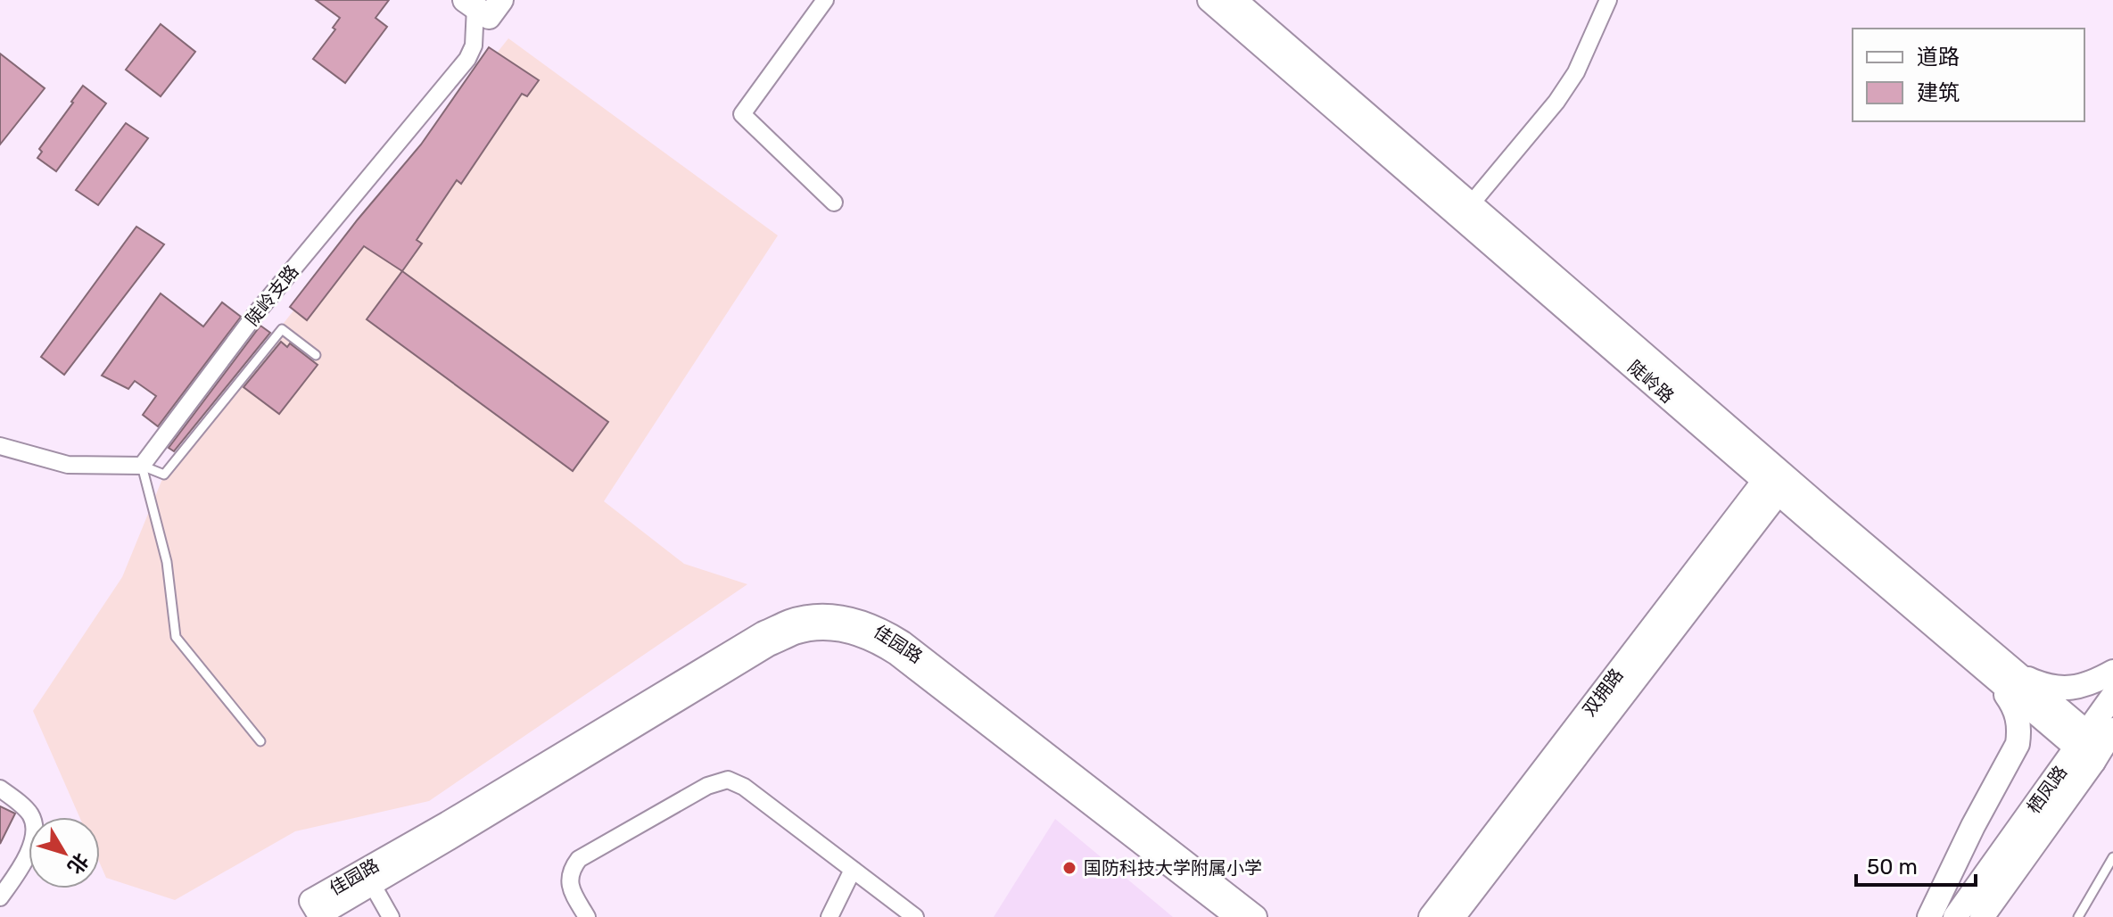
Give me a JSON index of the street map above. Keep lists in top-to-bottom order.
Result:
{
  "streets": {
    "main road": [
      "陡岭路",
      "佳园路",
      "双拥路",
      "栖凤路"
    ],
    "street": ["陡岭支路"]
  },
  "crossings": [
    ["陡岭路", "双拥路"],
    ["陡岭路", "栖凤路"]
  ],
  "places": ["国防科技大学附属小学"],
  "legend": ["道路", "建筑"],
  "scale_bar": "50 m",
  "north": "bottom right"
}
